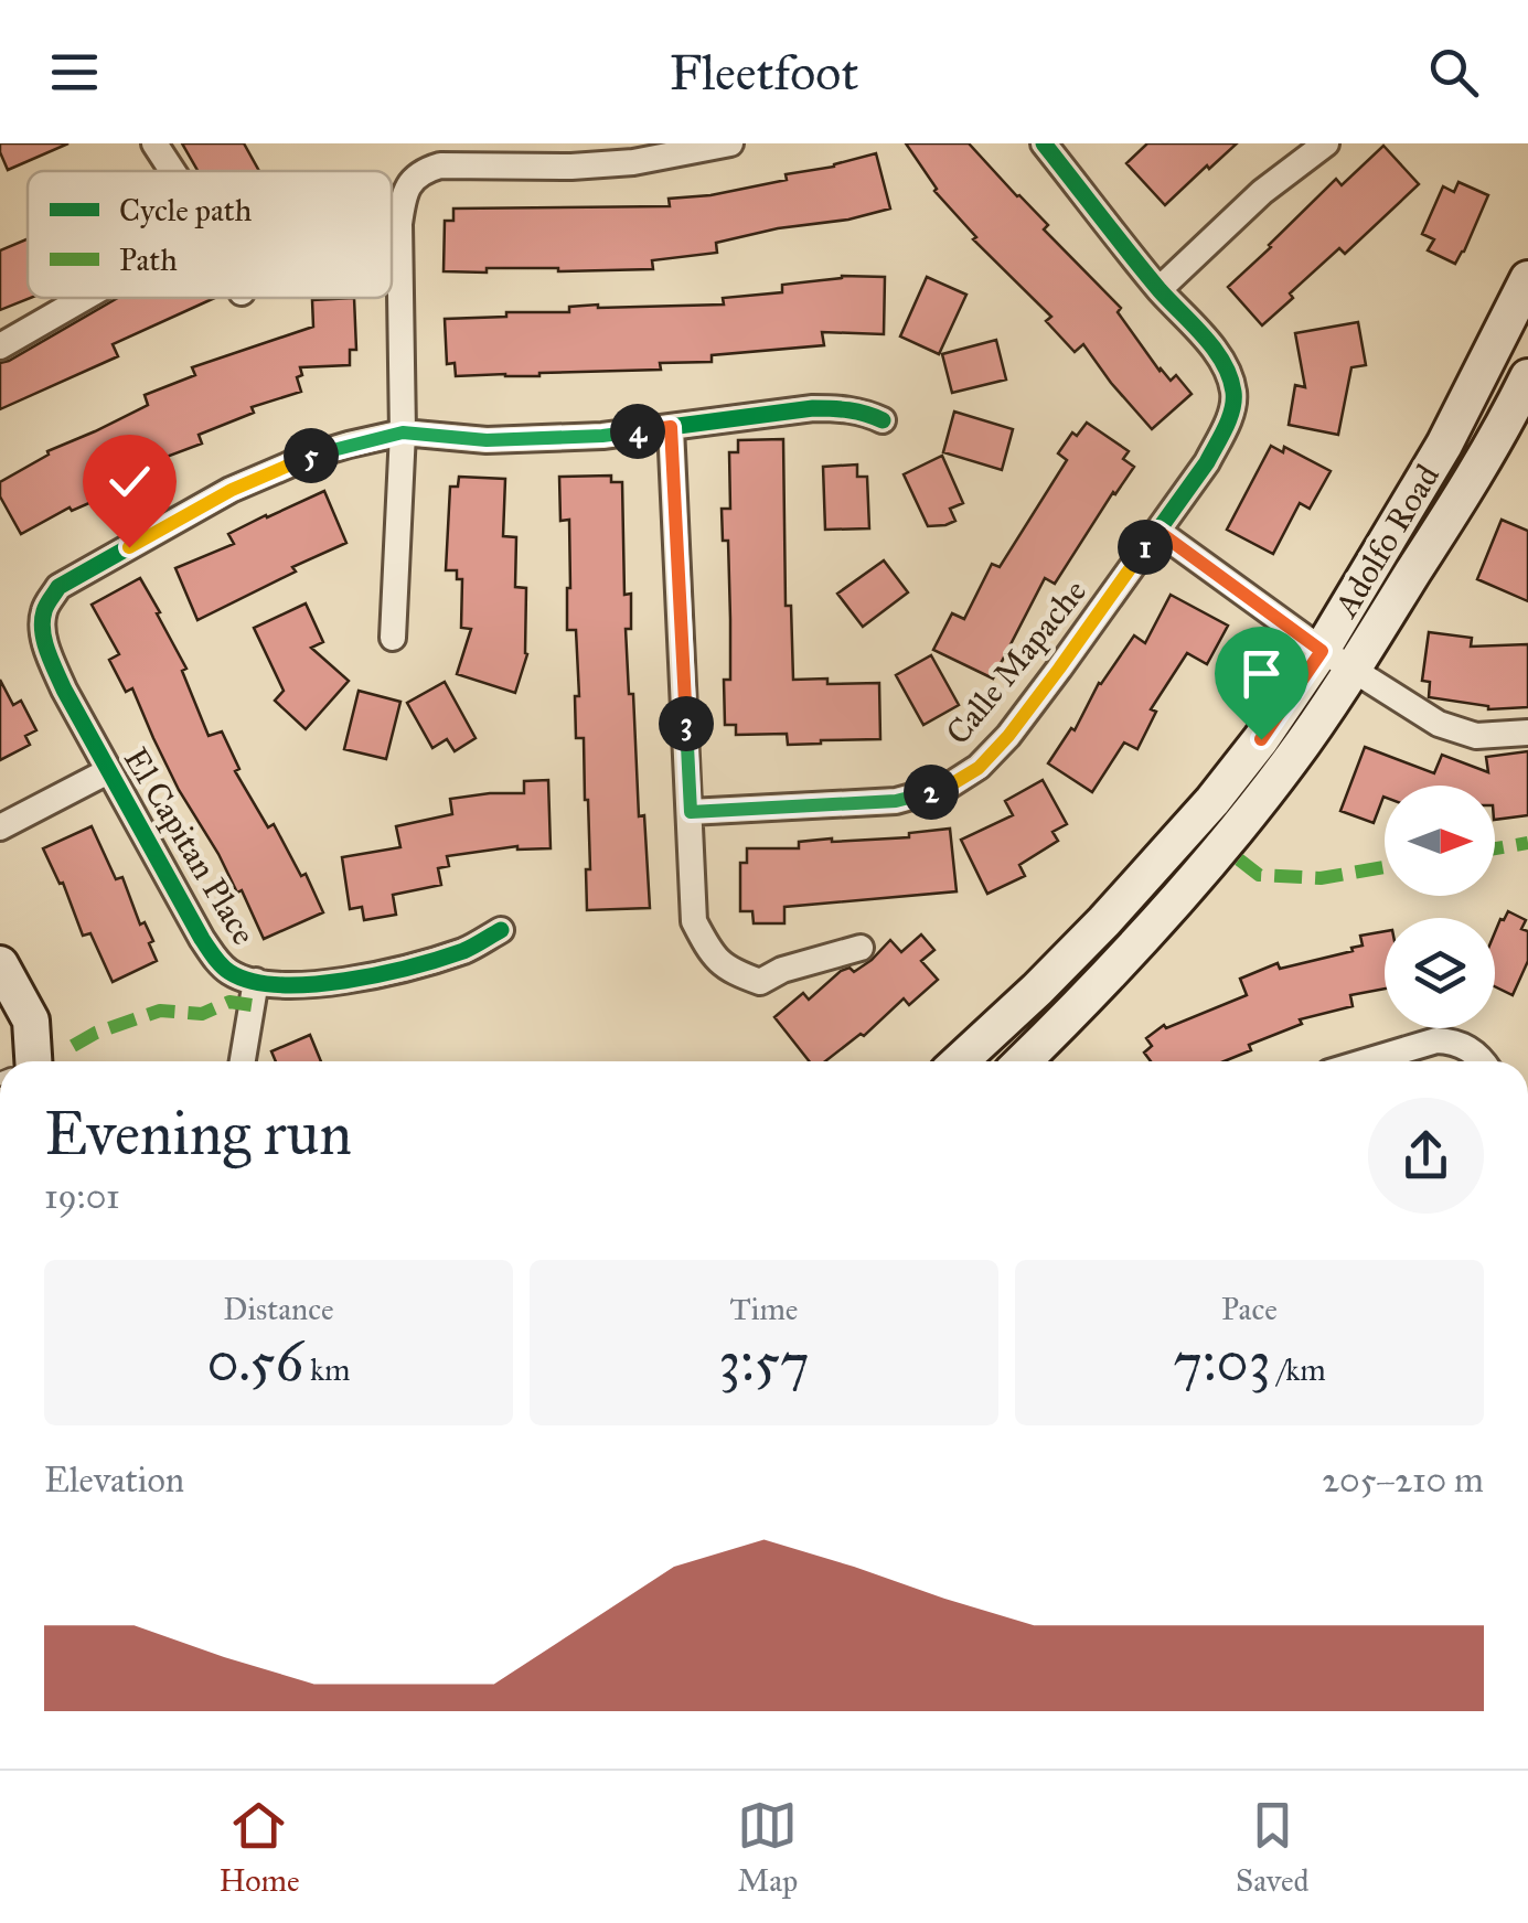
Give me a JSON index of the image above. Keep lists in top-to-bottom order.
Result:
{
  "streets": {
    "main road": ["Adolfo Road"],
    "street": ["Calle Mapache", "El Capitan Place"]
  },
  "legend": ["Cycle path", "Path"],
  "north": "right",
  "page": {
    "header": "Fleetfoot",
    "pins": [
      "4",
      "5",
      "1",
      "3",
      "2"
    ],
    "heading": ["Evening run", "19:01"],
    "stats": [
      ["Distance", "0.56 km"],
      ["Time", "3:57"],
      ["Pace", "7:03 /km"]
    ],
    "chart": ["Elevation", "205–210 m"],
    "tabs": ["Home", "Map", "Saved"]
  }
}
